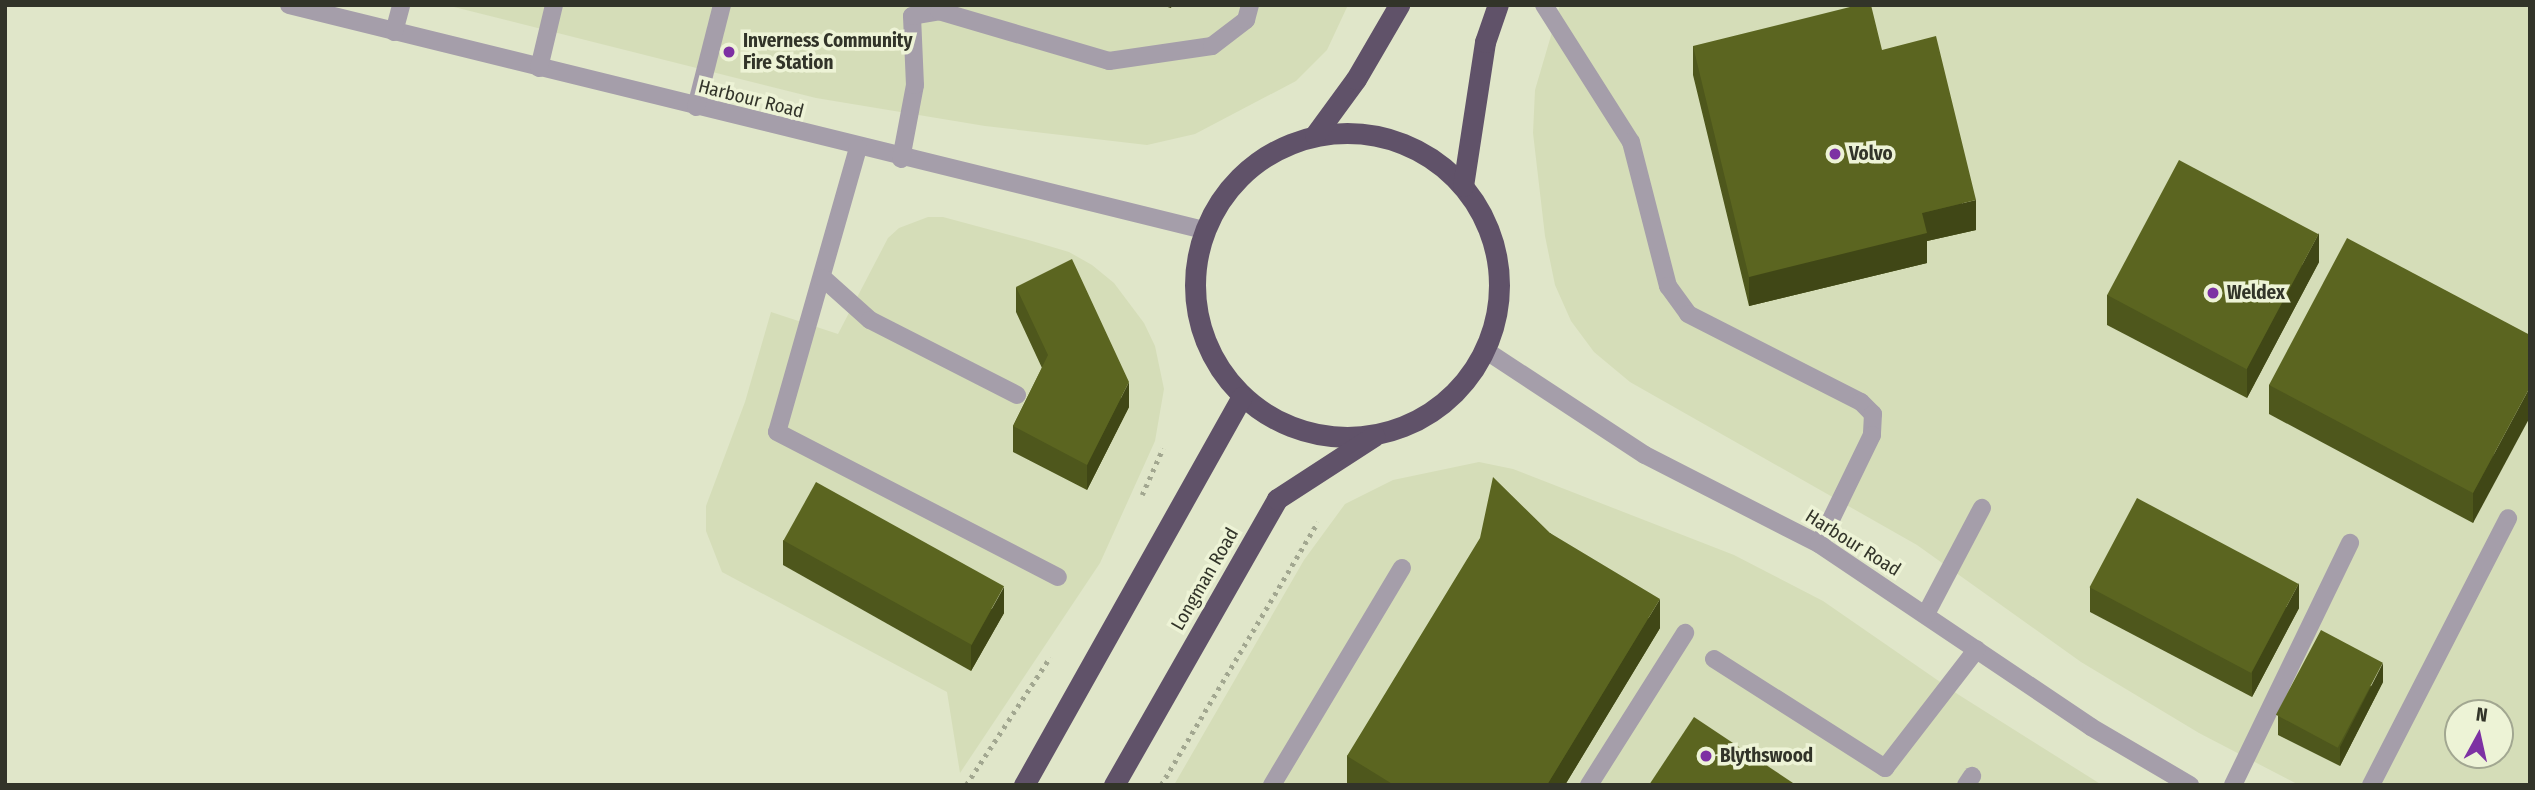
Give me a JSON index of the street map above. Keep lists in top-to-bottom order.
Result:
{
  "streets": {
    "highway": ["Longman Road"],
    "street": ["Harbour Road"]
  },
  "places": [
    "Inverness Community Fire Station",
    "Volvo",
    "Weldex",
    "Blythswood"
  ],
  "north": "top"
}
